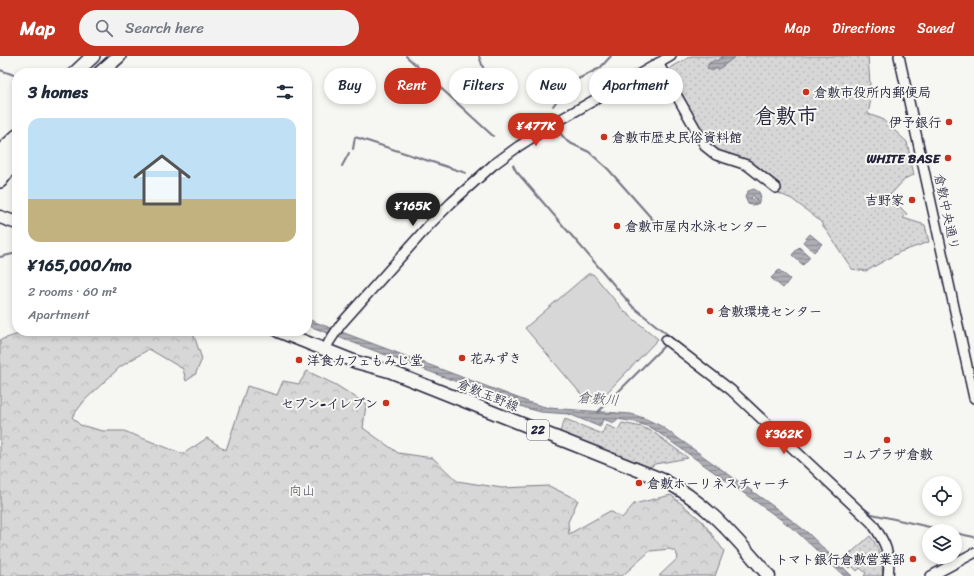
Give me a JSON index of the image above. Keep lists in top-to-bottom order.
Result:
{
  "streets": {
    "main road": ["倉敷玉野線", "22"],
    "street": ["倉敷中央通り"]
  },
  "districts": ["倉敷市"],
  "water": ["倉敷川"],
  "parks": ["向山"],
  "places": [
    "倉敷市役所内郵便局",
    "伊予銀行",
    "倉敷市歴史民俗資料館",
    "WHITE BASE",
    "吉野家",
    "倉敷市屋内水泳センター",
    "倉敷環境センター",
    "花みずき",
    "洋食カフェもみじ堂",
    "セブン-イレブン",
    "コムプラザ倉敷",
    "倉敷ホーリネスチャーチ",
    "トマト銀行倉敷営業部"
  ],
  "page": {
    "header": "Map",
    "search": "Search here",
    "nav": ["Map", "Directions", "Saved"],
    "chip": [
      "Buy",
      "Rent",
      "Filters",
      "New",
      "Apartment"
    ],
    "heading": "3 homes",
    "price": ["¥477K", "¥165K", "¥362K"],
    "list": [
      {
        "name": "¥165,000/mo",
        "note": "2 rooms · 60 m² · Apartment"
      }
    ]
  }
}
